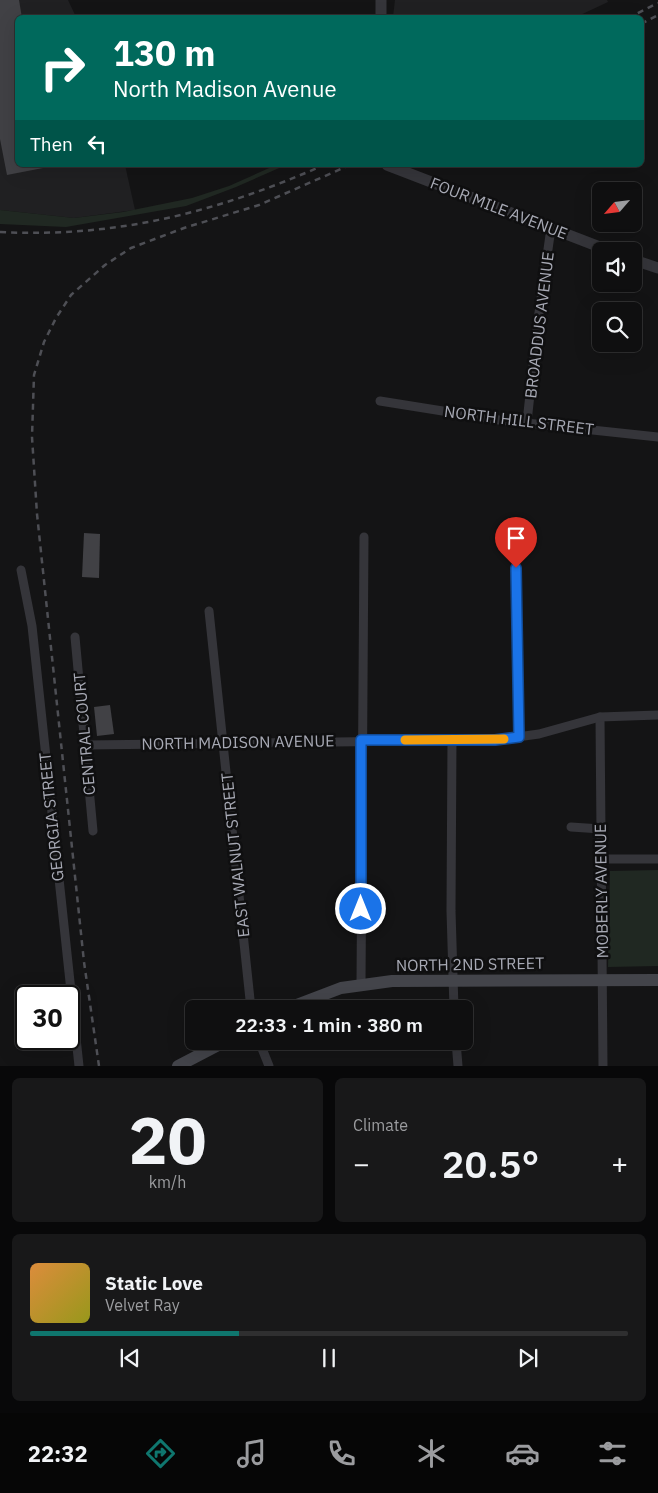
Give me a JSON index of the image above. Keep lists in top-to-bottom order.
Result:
{
  "streets": {
    "main road": ["NORTH 2ND STREET"],
    "street": [
      "FOUR MILE AVENUE",
      "BROADDUS AVENUE",
      "NORTH HILL STREET",
      "CENTRAL COURT",
      "NORTH MADISON AVENUE",
      "GEORGIA STREET",
      "EAST WALNUT STREET",
      "MOBERLY AVENUE"
    ]
  },
  "crossings": [
    ["FOUR MILE AVENUE", "BROADDUS AVENUE"],
    ["BROADDUS AVENUE", "NORTH HILL STREET"],
    ["CENTRAL COURT", "NORTH MADISON AVENUE"],
    ["NORTH MADISON AVENUE", "EAST WALNUT STREET"],
    ["NORTH MADISON AVENUE", "MOBERLY AVENUE"],
    ["MOBERLY AVENUE", "NORTH 2ND STREET"]
  ],
  "north": "bottom left",
  "page": {
    "turn": ["130 m", "North Madison Avenue"],
    "then": "Then",
    "limit": "30",
    "trip": "22:33 · 1 min · 380 m",
    "tile": [
      ["20", "km/h"],
      "Climate"
    ],
    "heat": ["−", "20.5°", "+"],
    "song": ["Static Love", "Velvet Ray"],
    "tabs": "22:32"
  }
}
